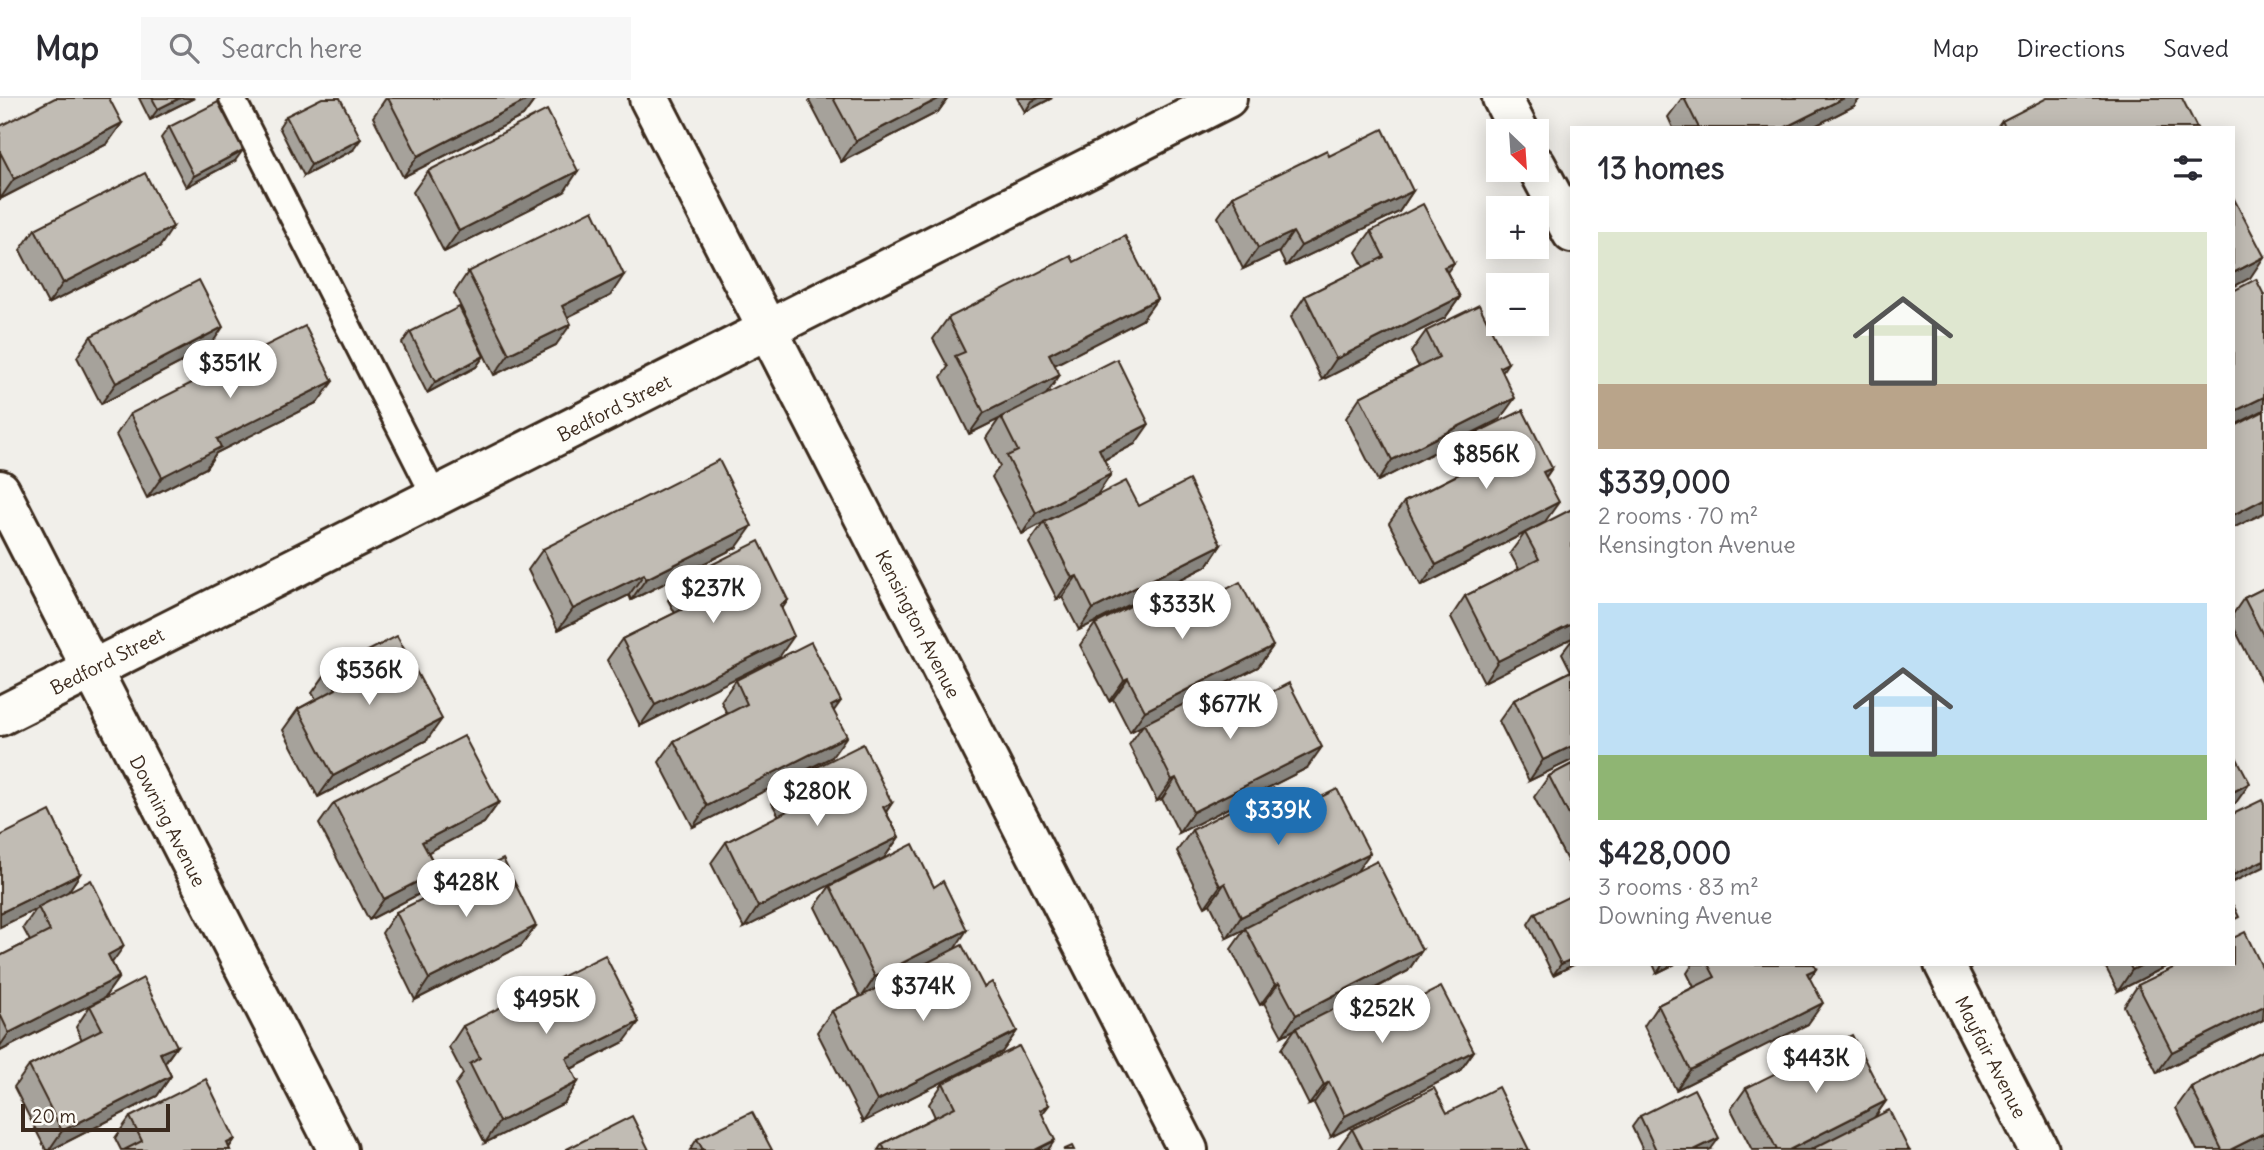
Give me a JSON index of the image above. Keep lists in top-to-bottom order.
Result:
{
  "streets": {
    "street": [
      "Bedford Street",
      "Kensington Avenue",
      "Downing Avenue",
      "Mayfair Avenue"
    ]
  },
  "crossings": [
    ["Bedford Street", "Kensington Avenue"],
    ["Bedford Street", "Downing Avenue"]
  ],
  "scale_bar": "20 m",
  "north": "bottom right",
  "page": {
    "header": "Map",
    "search": "Search here",
    "nav": ["Map", "Directions", "Saved"],
    "map_buttons": ["+", "−"],
    "heading": "13 homes",
    "list": [
      {
        "name": "$339,000",
        "note": "2 rooms · 70 m² · Kensington Avenue"
      },
      {
        "name": "$428,000",
        "note": "3 rooms · 83 m² · Downing Avenue"
      }
    ],
    "price": [
      "$351K",
      "$856K",
      "$237K",
      "$333K",
      "$536K",
      "$677K",
      "$280K",
      "$339K",
      "$428K",
      "$374K",
      "$495K",
      "$252K",
      "$443K"
    ],
    "scale": "20 m"
  }
}
